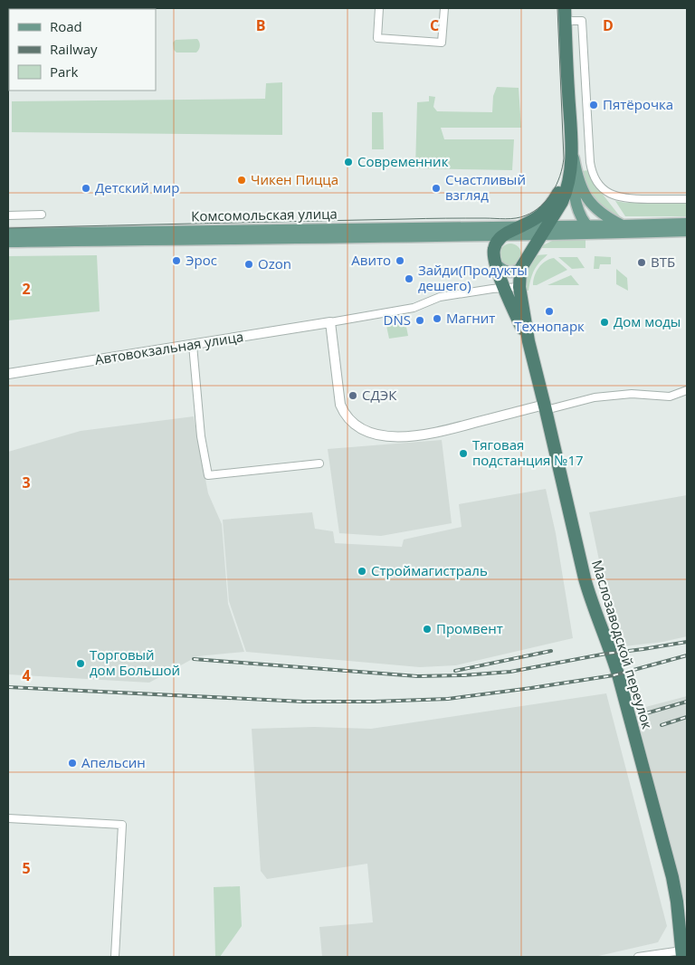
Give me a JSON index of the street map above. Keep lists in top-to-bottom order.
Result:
{
  "streets": {
    "highway": ["Комсомольская улица", "Маслозаводской переулок"],
    "street": ["Автовокзальная улица"]
  },
  "crossings": [
    ["Комсомольская улица", "Маслозаводской переулок"],
    ["Автовокзальная улица", "Маслозаводской переулок"]
  ],
  "places": [
    "Пятёрочка",
    "Современник",
    "Чикен Пицца",
    "Детский мир",
    "Счастливый взгляд",
    "Эрос",
    "Авито",
    "ВТБ",
    "Ozon",
    "Зайди(Продукты дешего)",
    "Технопарк",
    "Магнит",
    "DNS",
    "Дом моды",
    "СДЭК",
    "Тяговая подстанция №17",
    "Строймагистраль",
    "Промвент",
    "Торговый дом Большой",
    "Апельсин"
  ],
  "legend": ["Road", "Railway", "Park"],
  "grid": {
    "columns": ["B", "C", "D"],
    "rows": [
      "2",
      "3",
      "4",
      "5"
    ]
  }
}
